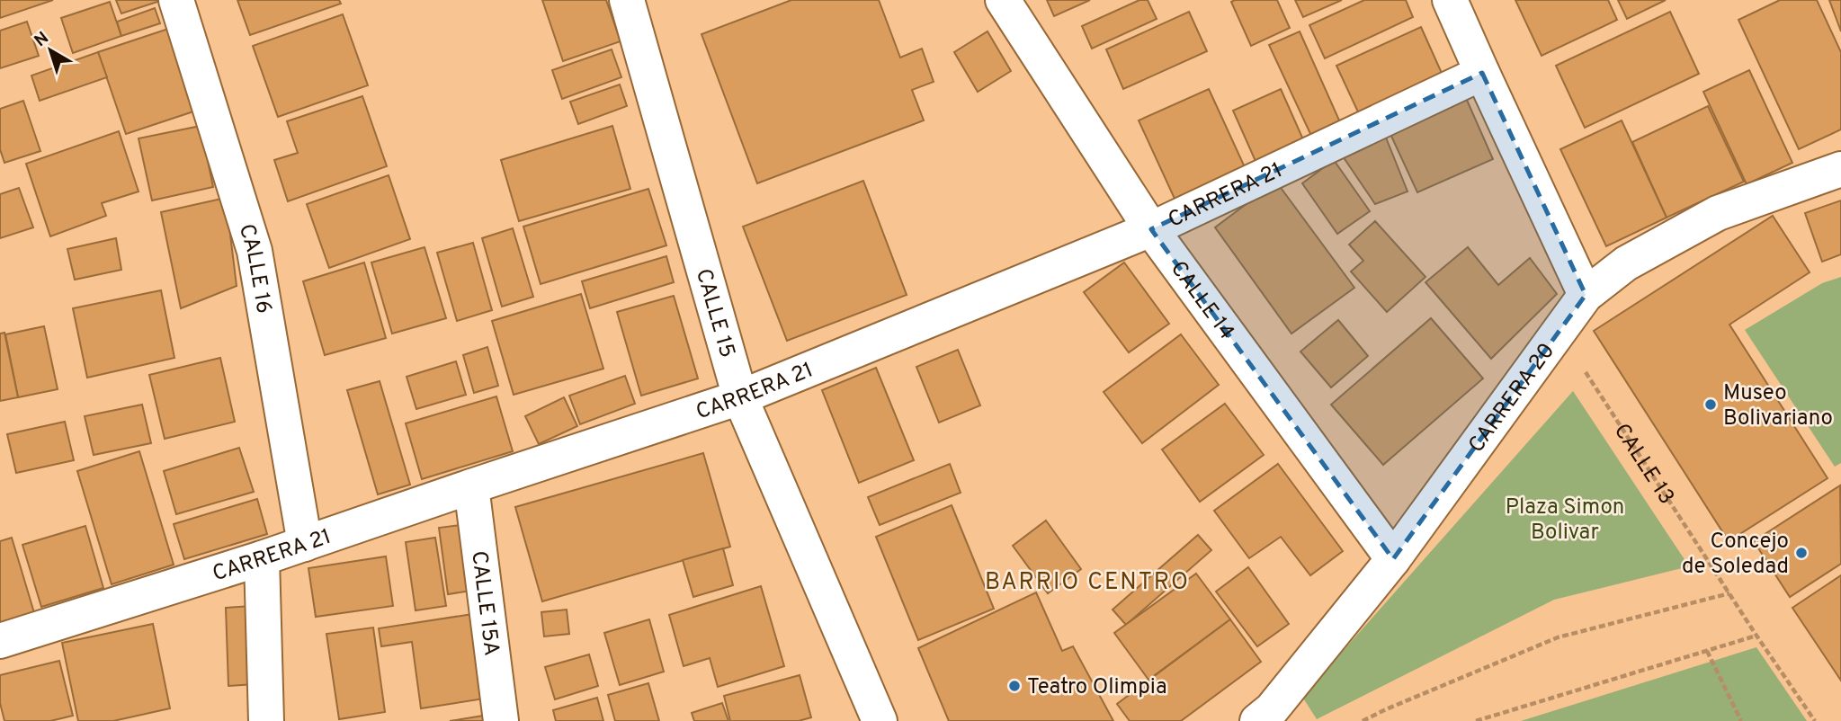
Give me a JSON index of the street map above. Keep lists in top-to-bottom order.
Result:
{
  "streets": {
    "street": [
      "CARRERA 21",
      "CALLE 16",
      "CALLE 14",
      "CALLE 15",
      "CARRERA 20",
      "CALLE 15A"
    ],
    "path": ["CALLE 13"]
  },
  "crossings": [
    ["CARRERA 21", "CALLE 16"],
    ["CARRERA 21", "CALLE 14"],
    ["CARRERA 21", "CALLE 15"],
    ["CARRERA 21", "CALLE 15A"],
    ["CALLE 14", "CARRERA 20"],
    ["CARRERA 20", "CALLE 13"]
  ],
  "districts": ["BARRIO CENTRO"],
  "parks": ["Plaza Simon Bolivar"],
  "places": ["Museo Bolivariano", "Concejo de Soledad", "Teatro Olimpia"],
  "north": "top left"
}
